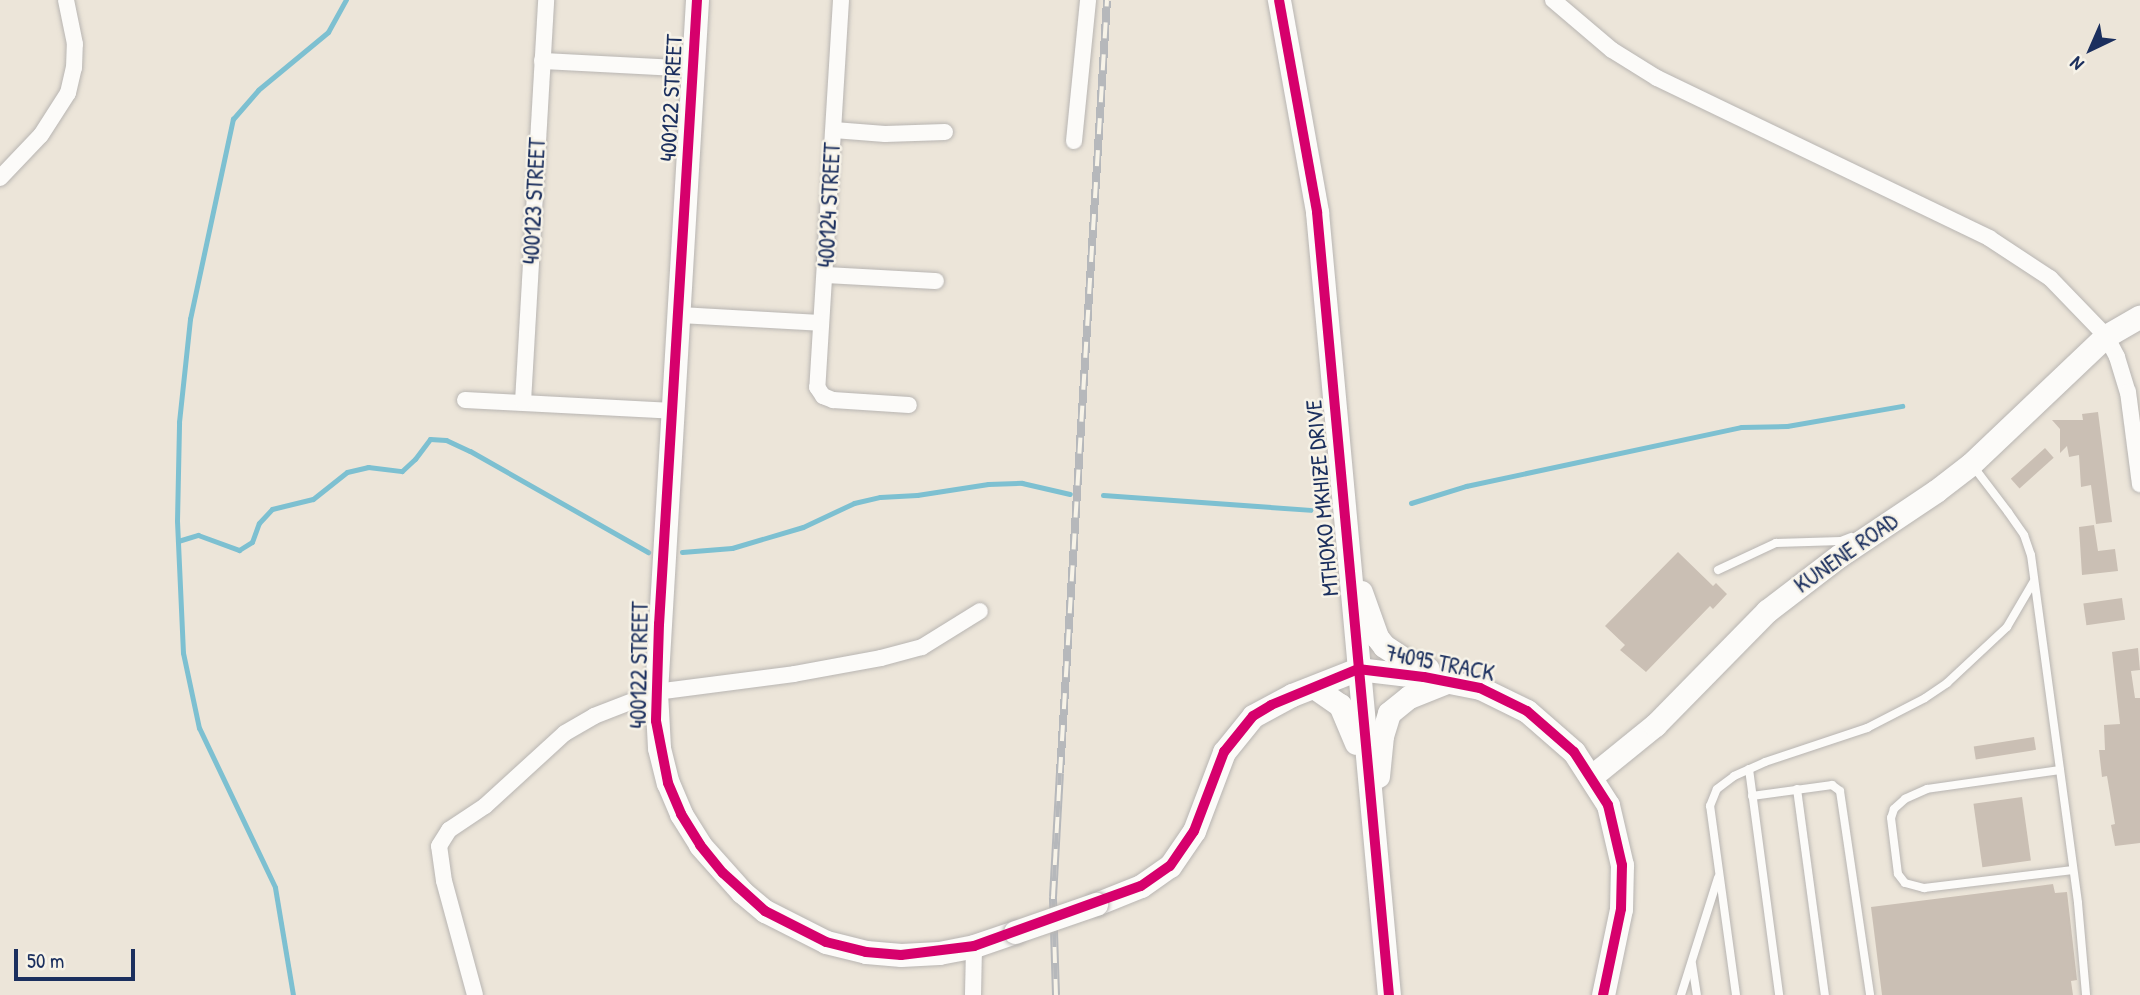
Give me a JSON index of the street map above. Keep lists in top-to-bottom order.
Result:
{
  "streets": {
    "street": [
      "400122 STREET",
      "400123 STREET",
      "400124 STREET",
      "MTHOKO MKHIZE DRIVE",
      "KUNENE ROAD",
      "74095 TRACK"
    ]
  },
  "crossings": [
    ["400122 STREET", "MTHOKO MKHIZE DRIVE"],
    ["400122 STREET", "74095 TRACK"],
    ["MTHOKO MKHIZE DRIVE", "74095 TRACK"],
    ["KUNENE ROAD", "74095 TRACK"]
  ],
  "scale_bar": "50 m",
  "north": "bottom left"
}
